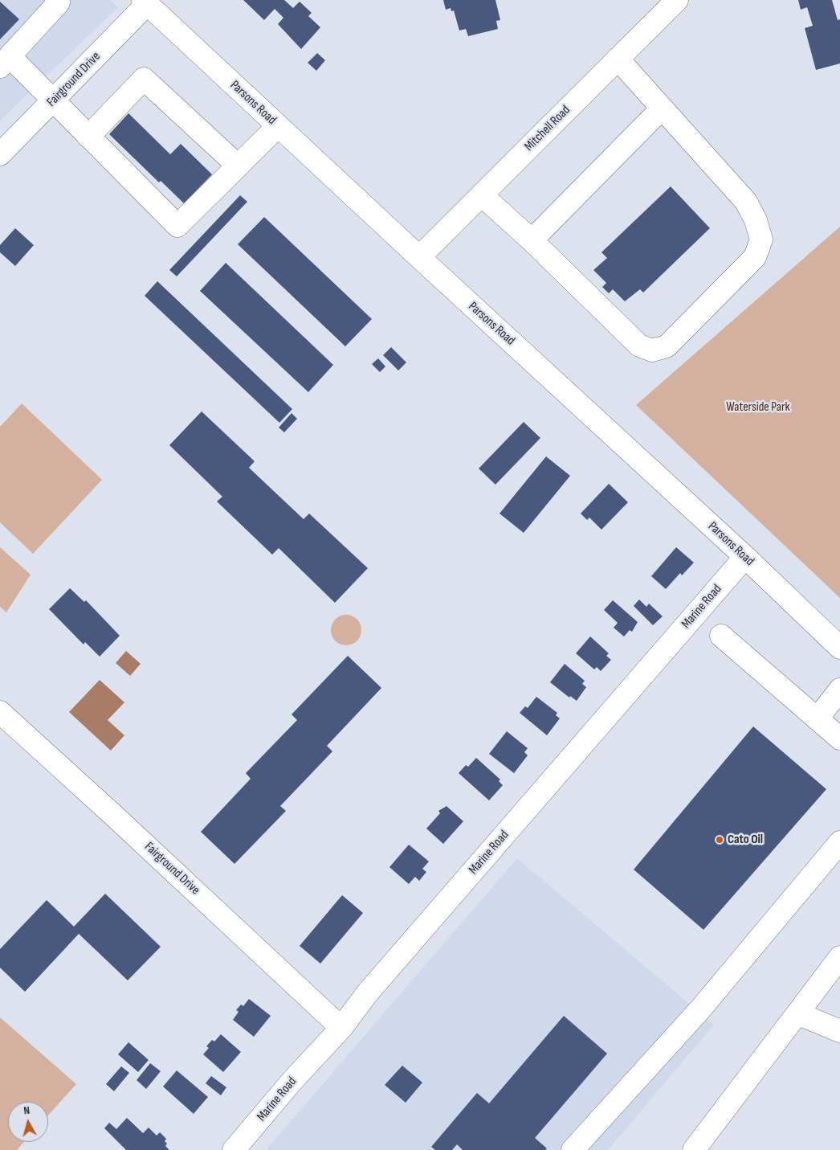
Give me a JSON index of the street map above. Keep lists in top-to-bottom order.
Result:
{
  "streets": {
    "street": [
      "Fairground Drive",
      "Parsons Road",
      "Mitchell Road",
      "Marine Road"
    ]
  },
  "crossings": [
    ["Fairground Drive", "Parsons Road"],
    ["Fairground Drive", "Marine Road"],
    ["Parsons Road", "Mitchell Road"],
    ["Parsons Road", "Marine Road"]
  ],
  "parks": ["Waterside Park"],
  "places": ["Cato Oil"],
  "north": "top"
}
